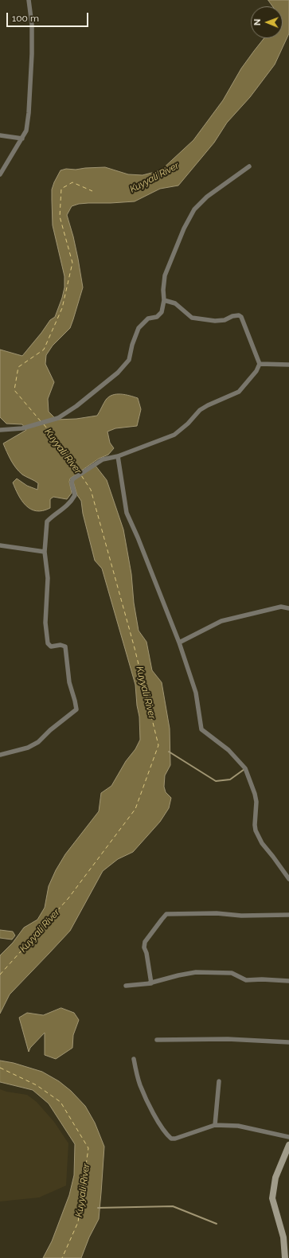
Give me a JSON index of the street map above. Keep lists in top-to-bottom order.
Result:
{
  "water": ["Kuyyali River"],
  "scale_bar": "100 m",
  "north": "left"
}
